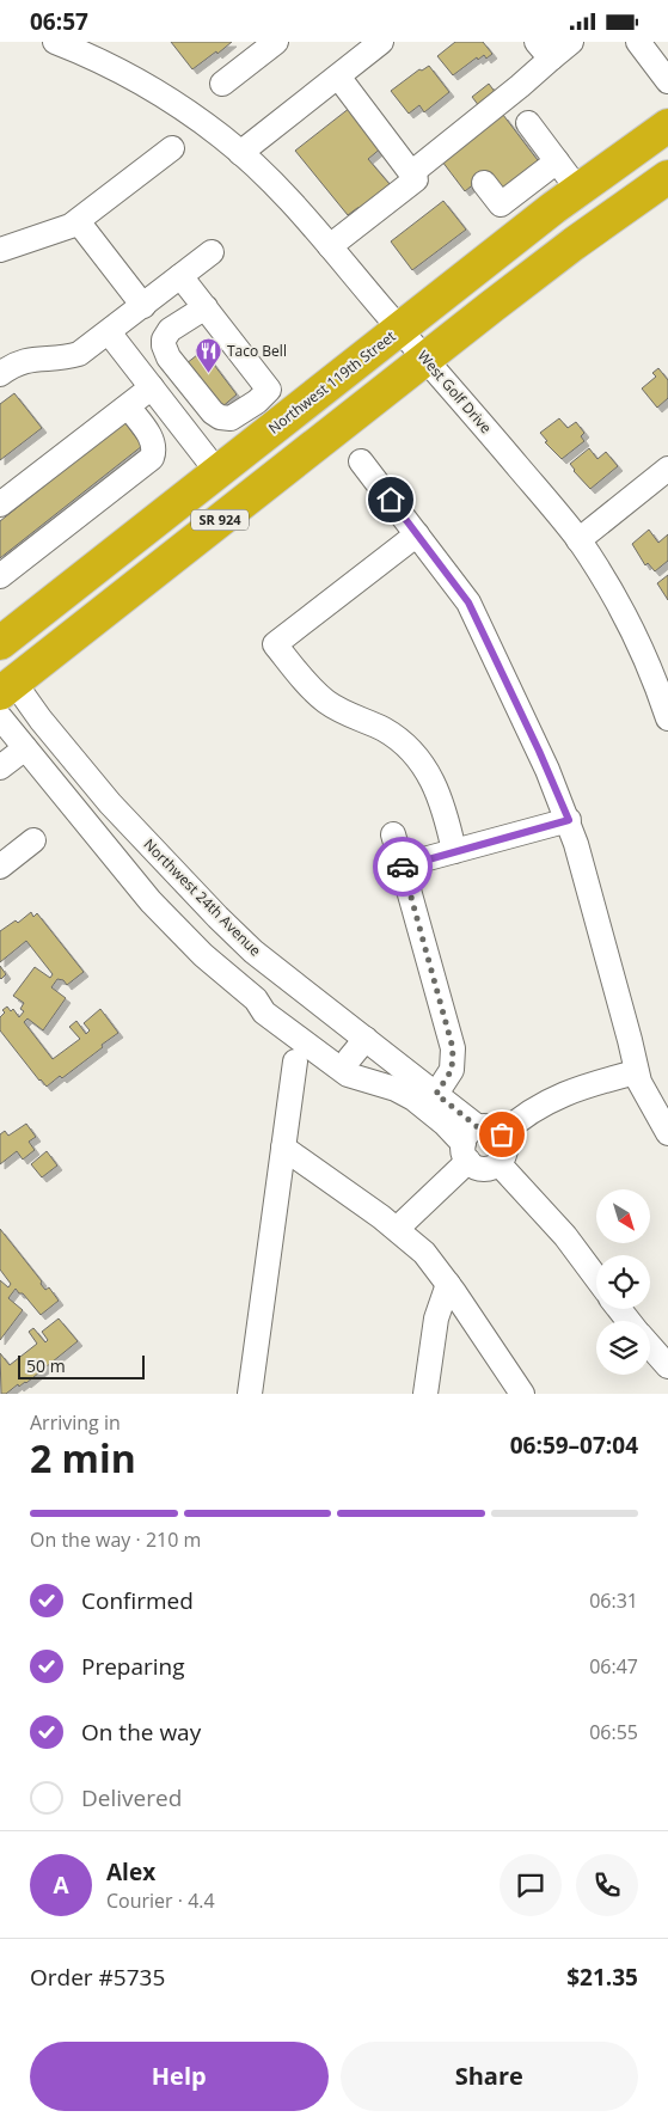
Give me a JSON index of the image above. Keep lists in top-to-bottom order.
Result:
{
  "streets": {
    "highway": ["Northwest 119th Street", "SR 924"],
    "street": ["West Golf Drive", "Northwest 24th Avenue"]
  },
  "crossings": [
    ["Northwest 119th Street", "West Golf Drive"],
    ["West Golf Drive", "SR 924"],
    ["SR 924", "Northwest 24th Avenue"]
  ],
  "places": {
    "restaurant": ["Taco Bell"]
  },
  "scale_bar": "50 m",
  "north": "bottom right",
  "page": {
    "status": "06:57",
    "scale": "50 m",
    "heading": ["2 min", "Arriving in", "06:59–07:04"],
    "panel": [
      "Alex",
      "Courier · 4.4",
      "Order #5735",
      "$21.35"
    ],
    "bar": "On the way · 210 m",
    "list": [
      ["Confirmed", "06:31"],
      ["Preparing", "06:47"],
      ["On the way", "06:55"],
      "Delivered"
    ],
    "round": "A",
    "buttons": ["Help", "Share"]
  }
}
